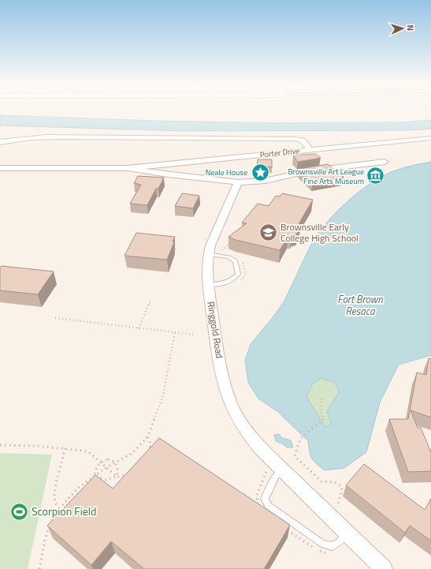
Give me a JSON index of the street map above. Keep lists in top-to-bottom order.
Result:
{
  "streets": {
    "street": ["Porter Drive", "Ringgold Road"]
  },
  "water": ["Fort Brown Resaca"],
  "places": {
    "place": ["Neale House"],
    "museum": ["Brownsville Art League Fine Arts Museum"],
    "school or university": ["Brownsville Early College High School"],
    "sports": ["Scorpion Field"]
  },
  "north": "right"
}
